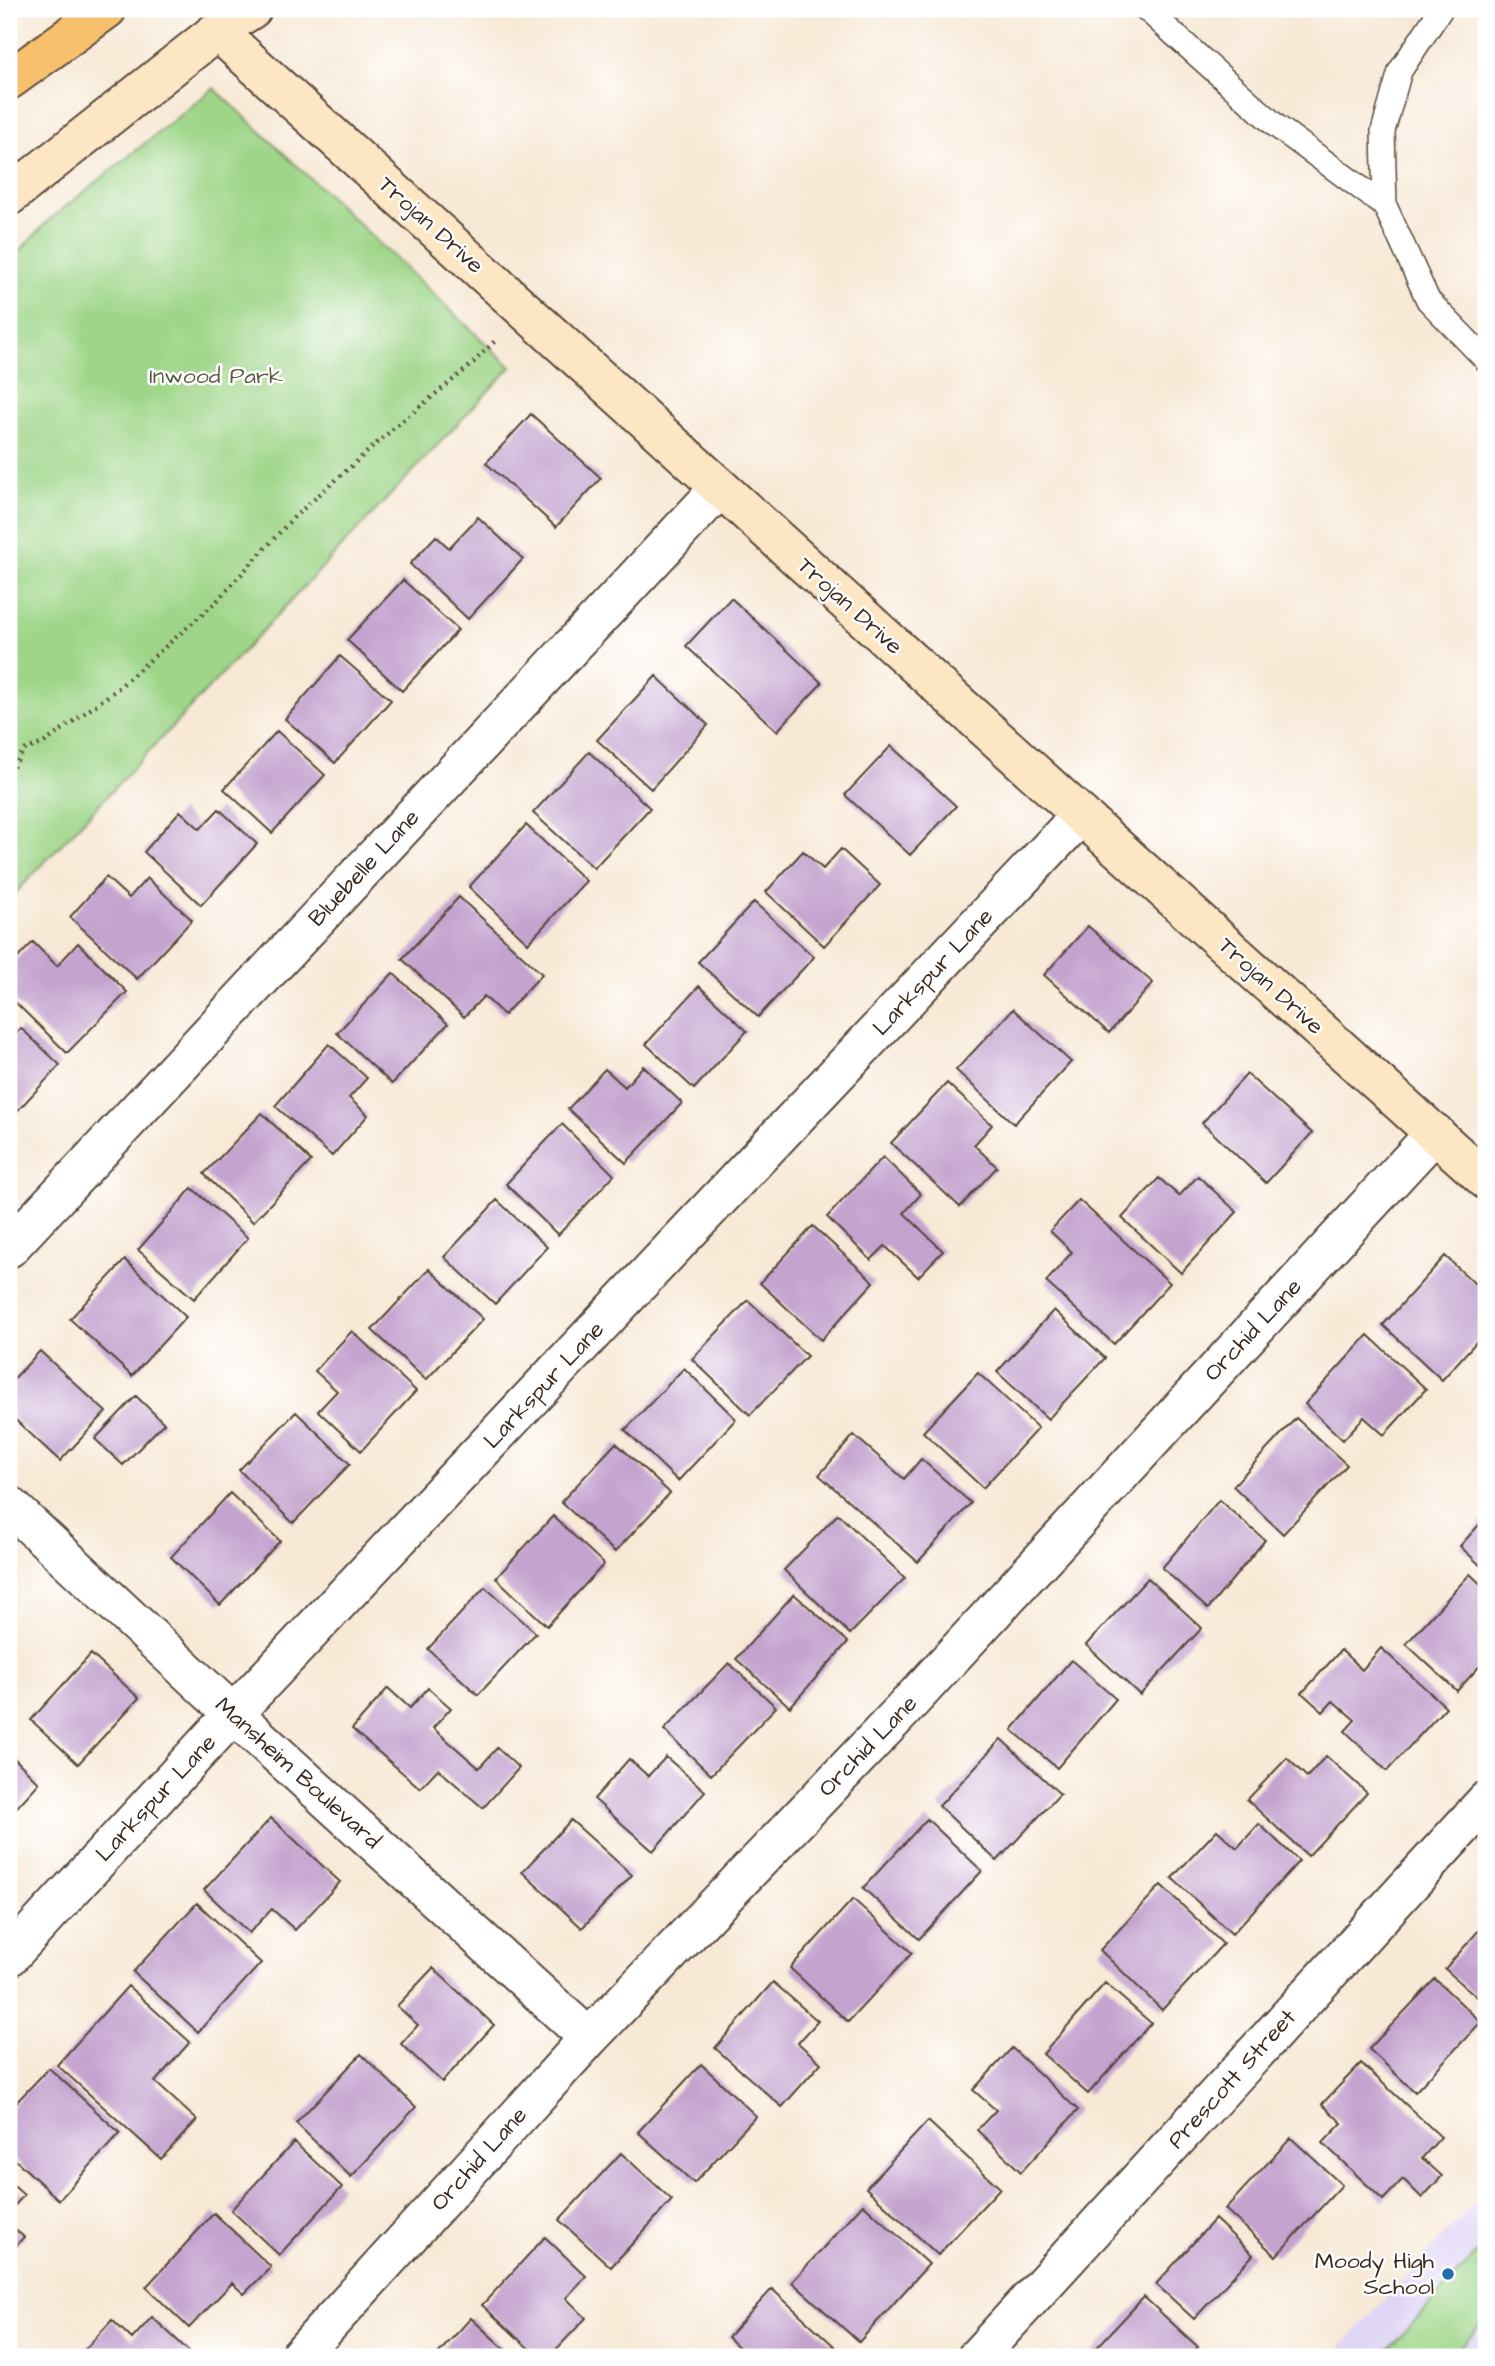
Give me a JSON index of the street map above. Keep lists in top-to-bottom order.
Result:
{
  "streets": {
    "street": [
      "Trojan Drive",
      "Bluebelle Lane",
      "Larkspur Lane",
      "Orchid Lane",
      "Mansheim Boulevard",
      "Prescott Street"
    ]
  },
  "crossings": [
    ["Trojan Drive", "Bluebelle Lane"],
    ["Trojan Drive", "Larkspur Lane"],
    ["Trojan Drive", "Orchid Lane"],
    ["Larkspur Lane", "Mansheim Boulevard"],
    ["Orchid Lane", "Mansheim Boulevard"]
  ],
  "parks": ["Inwood Park"],
  "places": ["Moody High School"]
}
